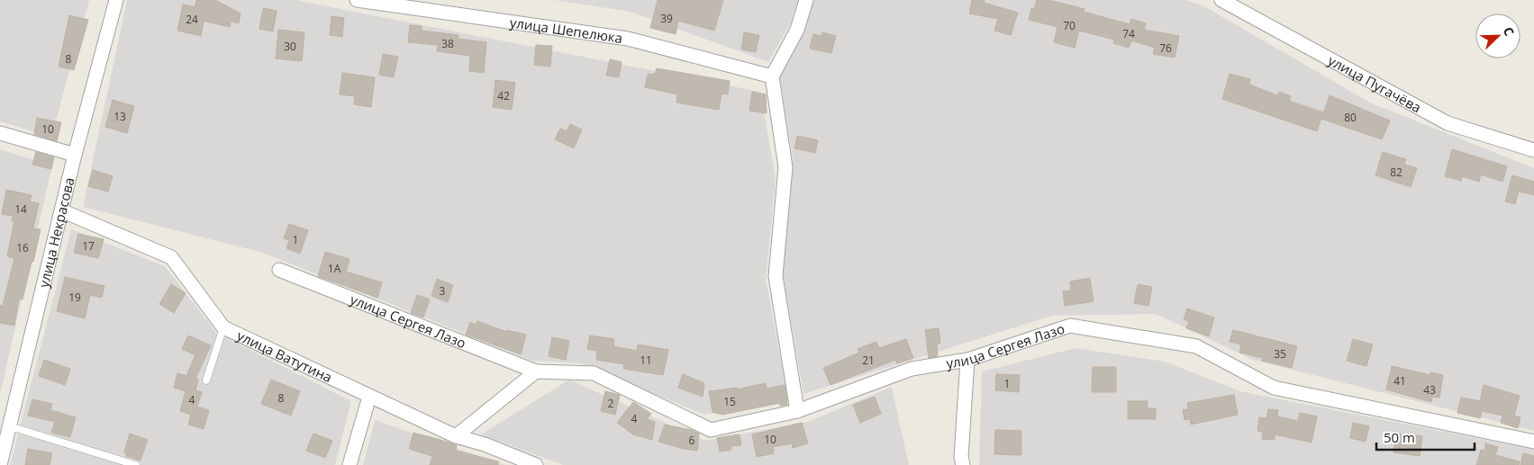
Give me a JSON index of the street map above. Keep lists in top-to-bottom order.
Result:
{
  "streets": {
    "street": [
      "улица Шепелюка",
      "улица Пугачёва",
      "улица Некрасова",
      "улица Сергея Лазо",
      "улица Ватутина"
    ]
  },
  "crossings": [
    ["улица Некрасова", "улица Ватутина"]
  ],
  "house_numbers": [
    "39",
    "24",
    "70",
    "74",
    "38",
    "30",
    "76",
    "8",
    "42",
    "13",
    "80",
    "10",
    "82",
    "14",
    "1",
    "17",
    "16",
    "1А",
    "3",
    "19",
    "35",
    "11",
    "21",
    "41",
    "1",
    "43",
    "8",
    "4",
    "15",
    "2",
    "4",
    "10",
    "6"
  ],
  "scale_bar": "50 m",
  "north": "top right"
}
